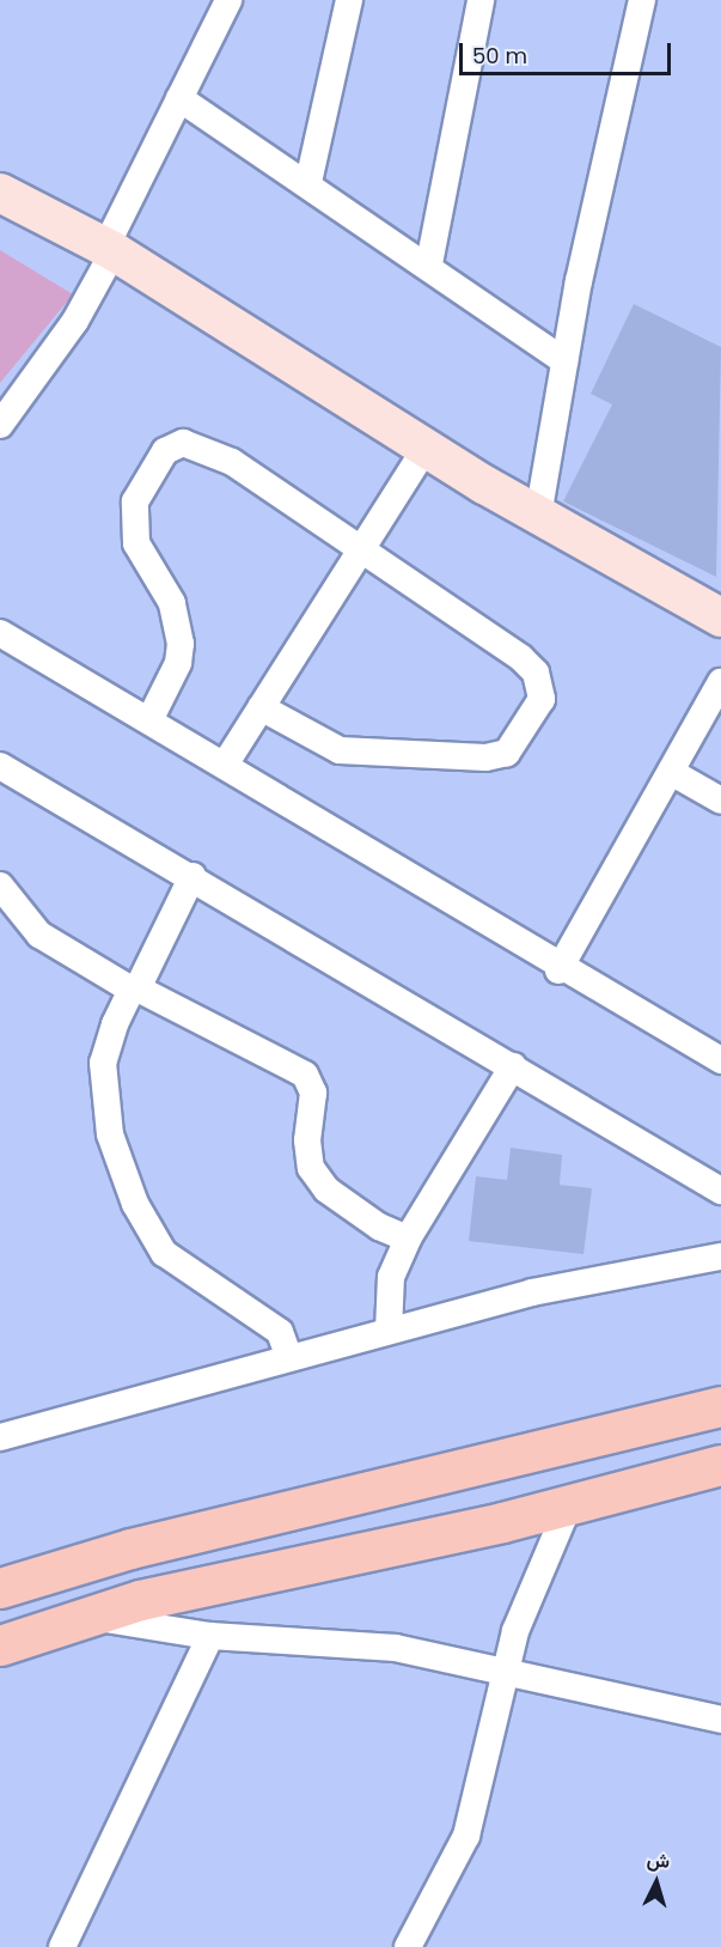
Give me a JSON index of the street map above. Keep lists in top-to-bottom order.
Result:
{
  "scale_bar": "50 m",
  "north": "top"
}
